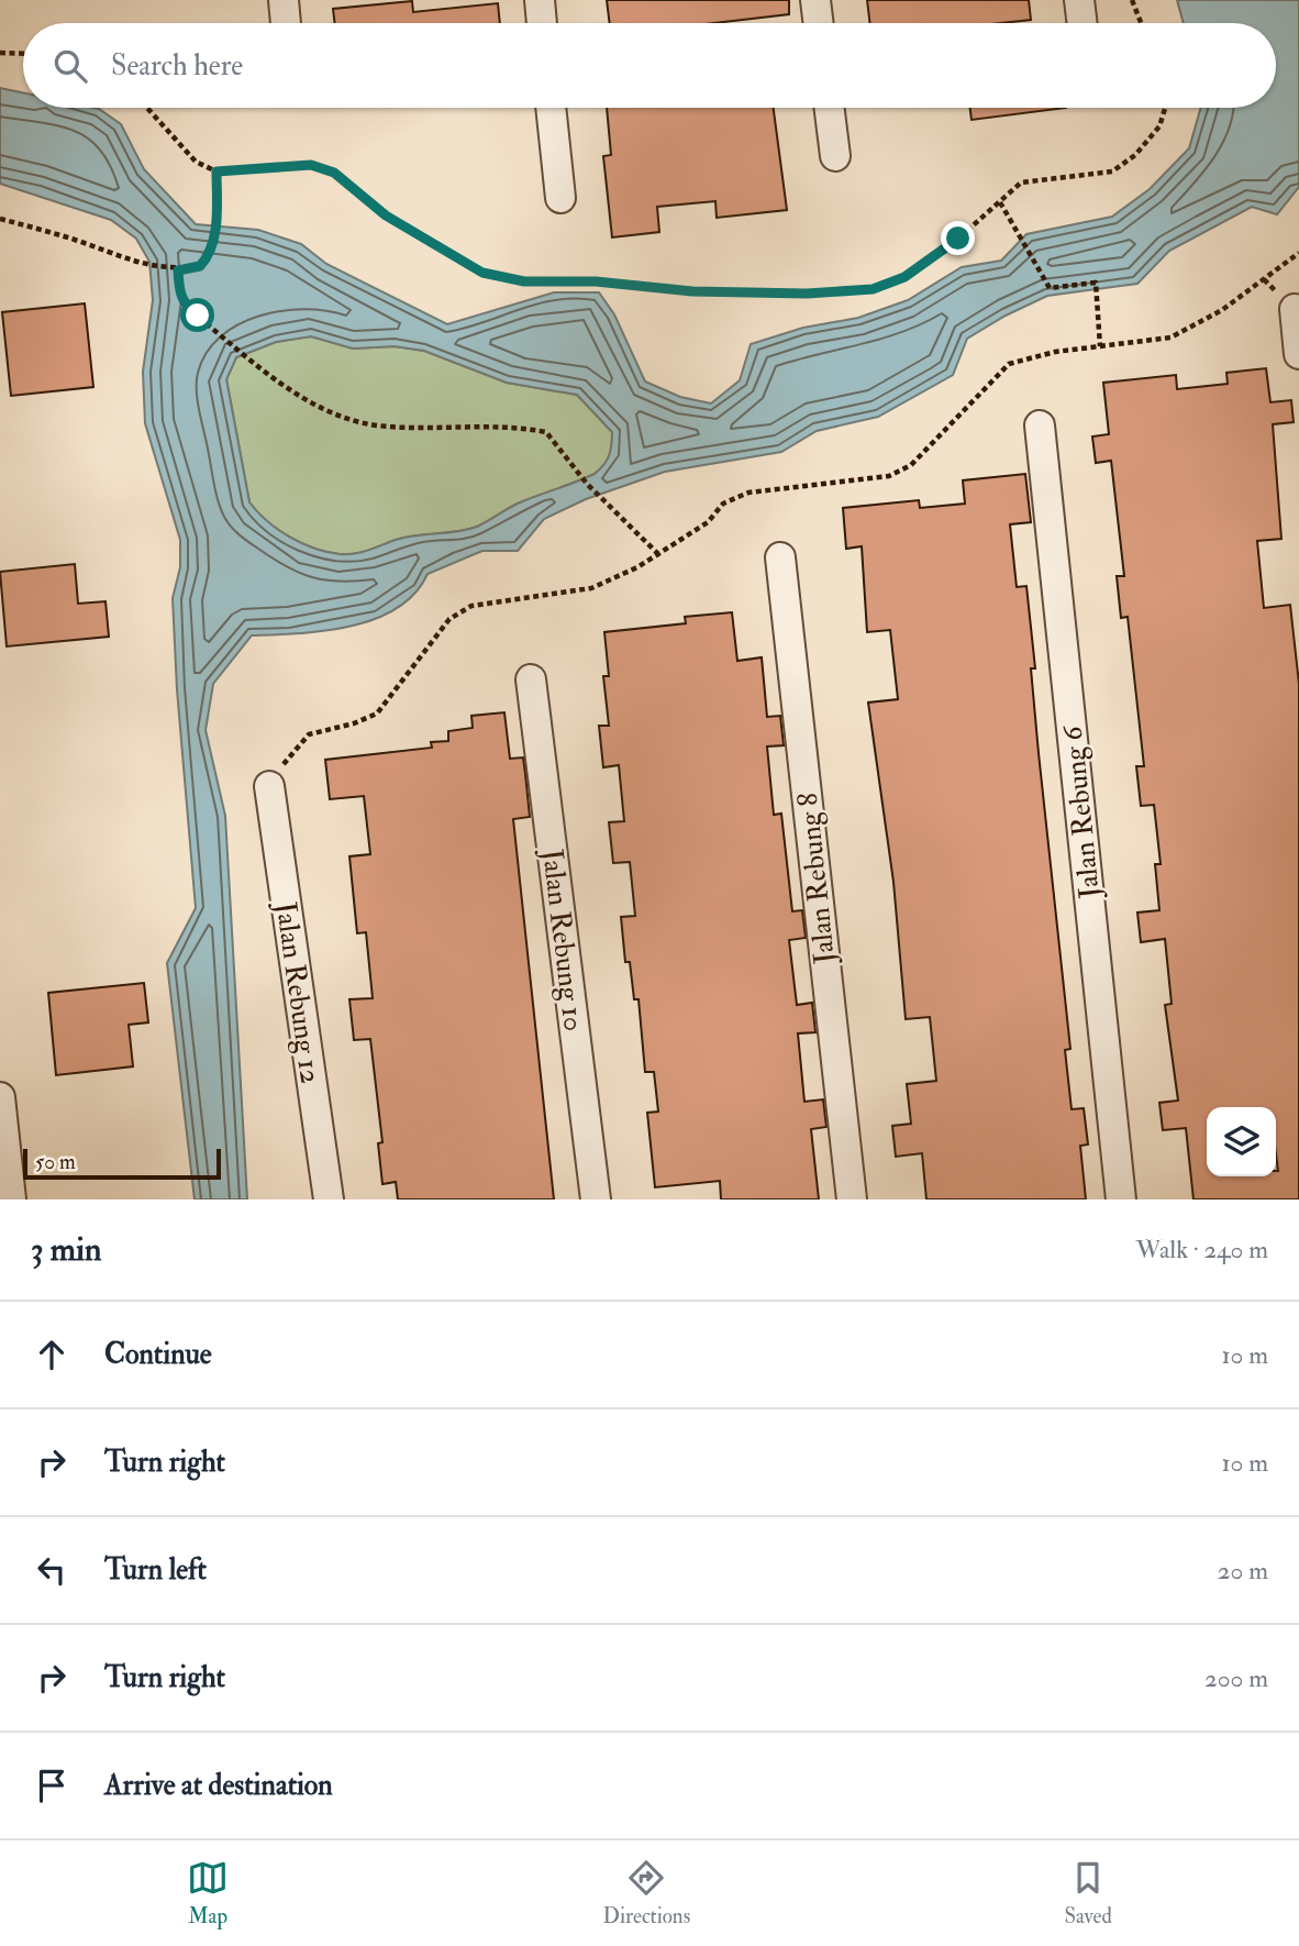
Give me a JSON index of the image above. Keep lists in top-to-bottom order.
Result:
{
  "streets": {
    "street": [
      "Jalan Rebung 6",
      "Jalan Rebung 8",
      "Jalan Rebung 10",
      "Jalan Rebung 12"
    ]
  },
  "scale_bar": "50 m",
  "page": {
    "search": "Search here",
    "scale": "50 m",
    "heading": ["3 min", "Walk · 240 m"],
    "list": [
      ["Continue", "10 m"],
      ["Turn right", "10 m"],
      ["Turn left", "20 m"],
      ["Turn right", "200 m"],
      "Arrive at destination"
    ],
    "nav": ["Map", "Directions", "Saved"]
  }
}
